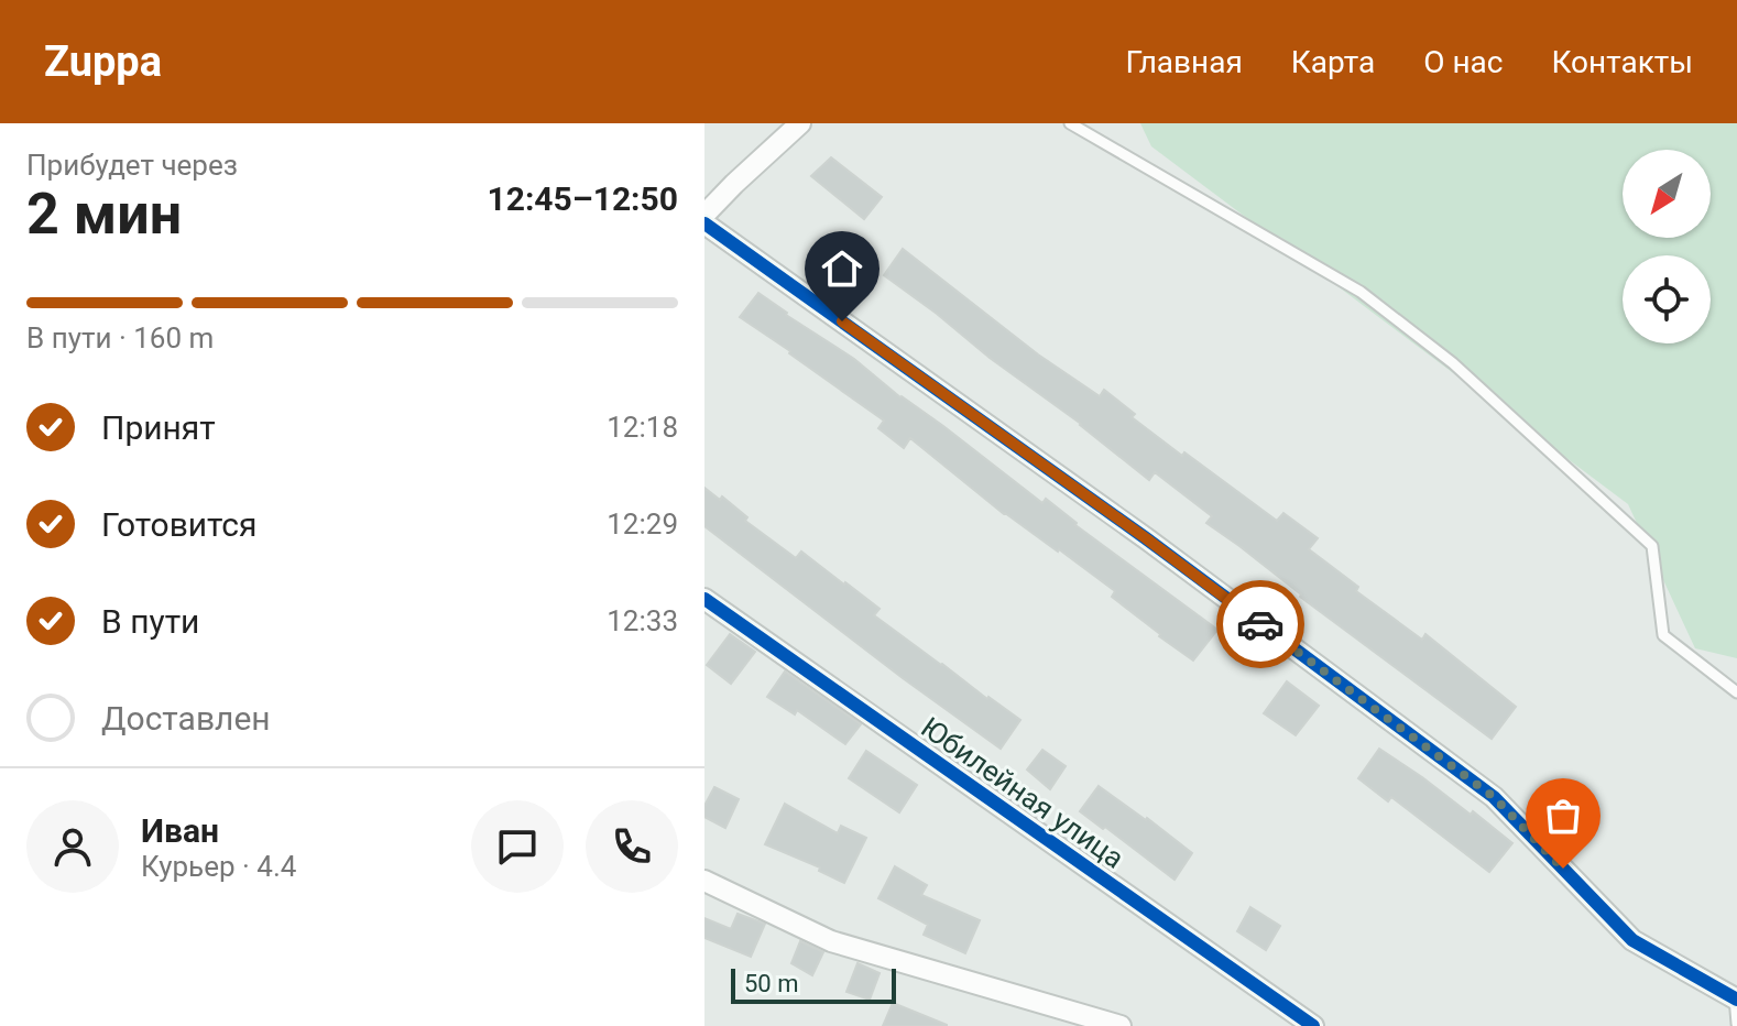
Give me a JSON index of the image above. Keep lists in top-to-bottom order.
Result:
{
  "streets": {
    "street": ["Юбилейная улица"]
  },
  "scale_bar": "50 m",
  "north": "bottom left",
  "page": {
    "header": "Zuppa",
    "nav": [
      "Главная",
      "Карта",
      "О нас",
      "Контакты"
    ],
    "heading": ["2 мин", "Прибудет через", "12:45–12:50"],
    "panel": ["Иван", "Курьер · 4.4"],
    "bar": "В пути · 160 m",
    "list": [
      ["Принят", "12:18"],
      ["Готовится", "12:29"],
      ["В пути", "12:33"],
      "Доставлен"
    ],
    "scale": "50 m"
  }
}
